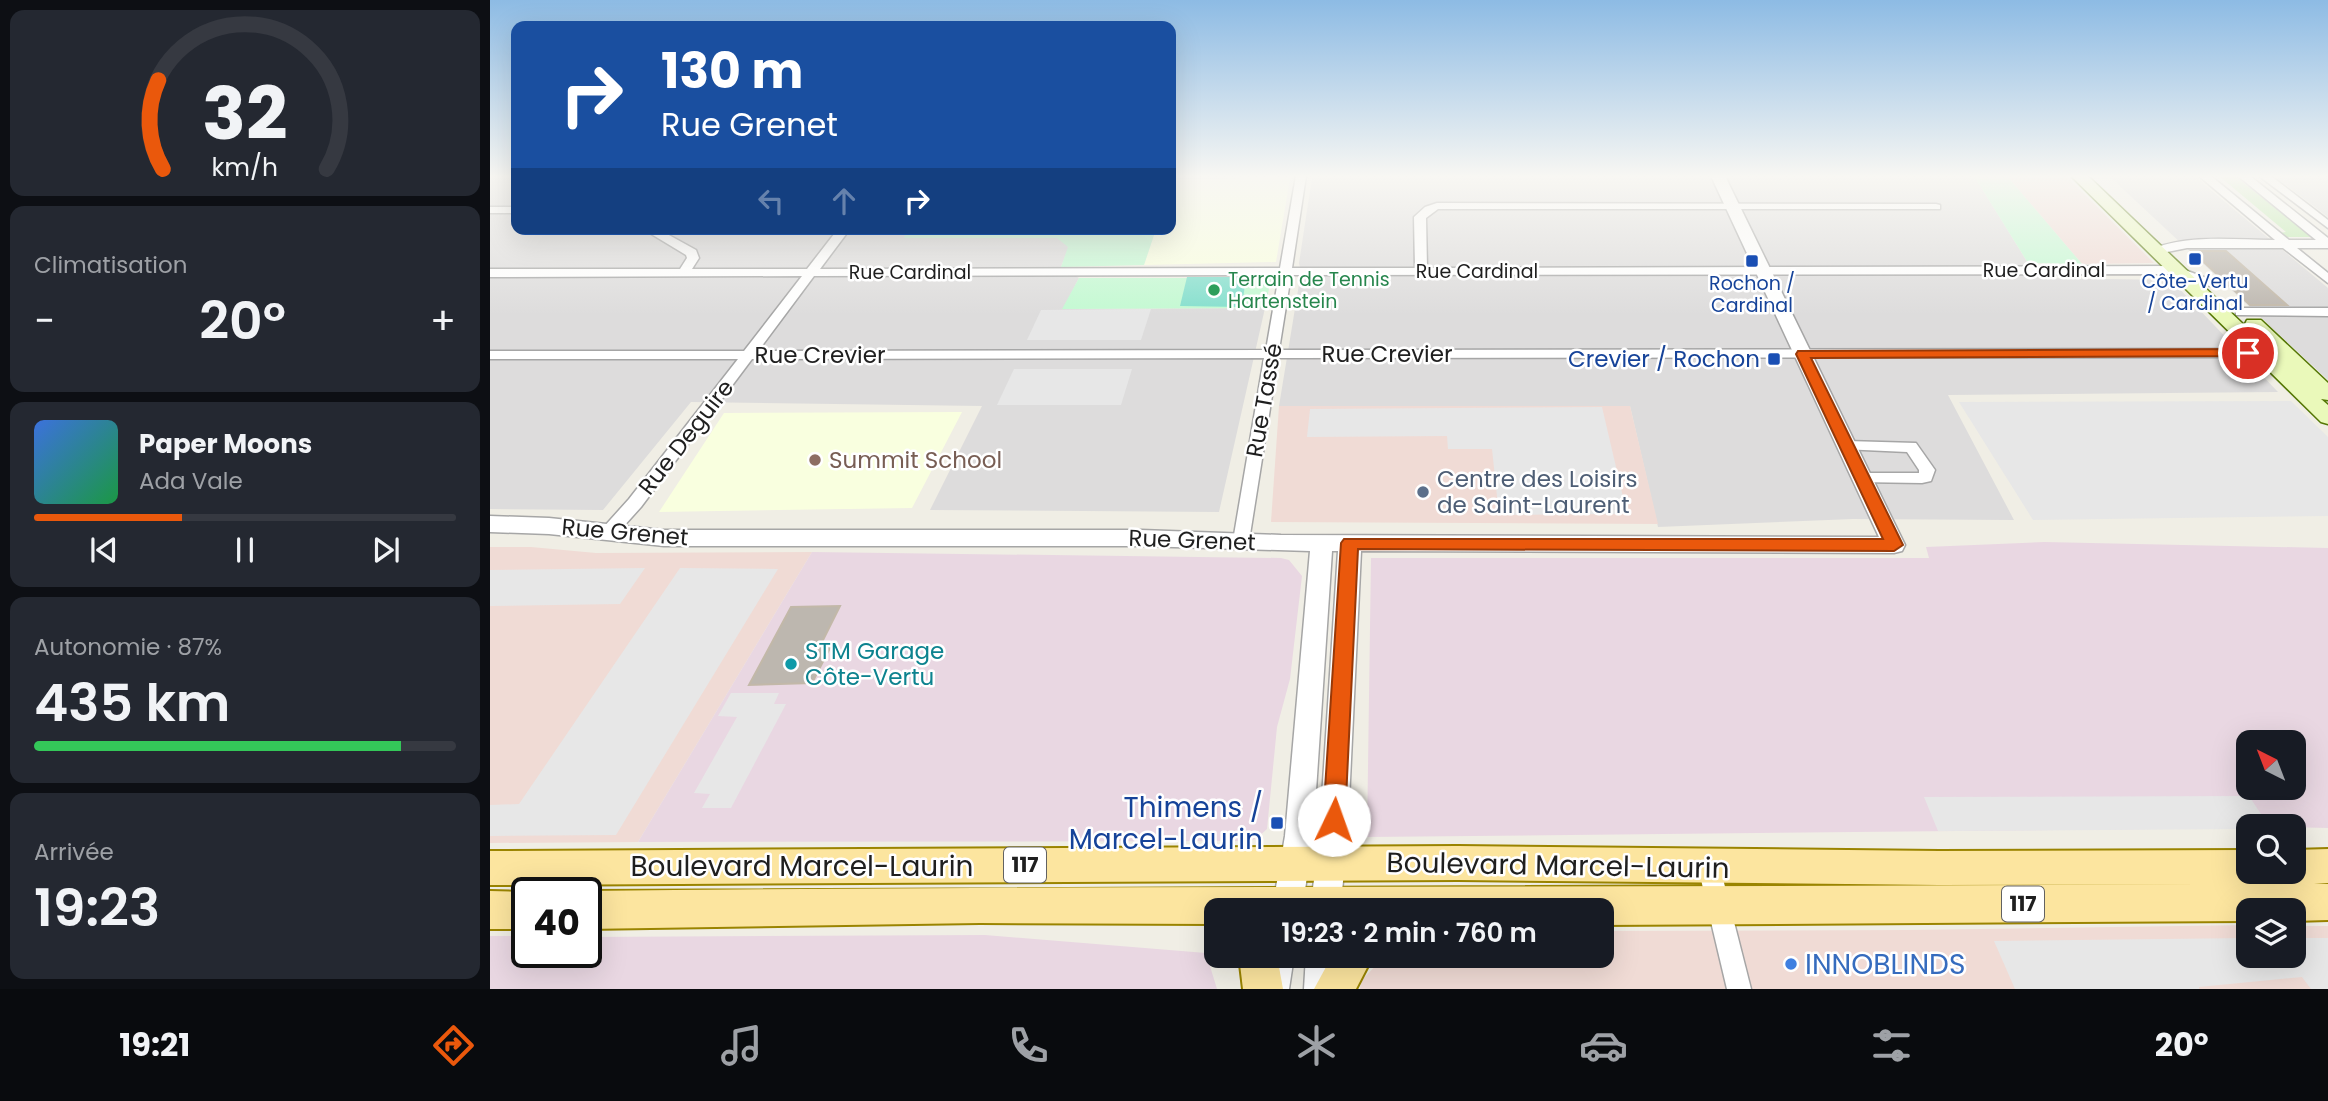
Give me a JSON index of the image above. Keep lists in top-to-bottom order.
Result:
{
  "streets": {
    "main road": ["117", "Boulevard Marcel-Laurin"],
    "street": [
      "Rue Cardinal",
      "Rue Crevier",
      "Rue Tassé",
      "Rue Deguire",
      "Rue Grenet"
    ]
  },
  "crossings": [
    ["Rue Cardinal", "Rue Tassé"],
    ["Rue Cardinal", "Rue Deguire"],
    ["Rue Crevier", "Rue Tassé"],
    ["Rue Crevier", "Rue Deguire"],
    ["Rue Tassé", "Rue Grenet"],
    ["Rue Deguire", "Rue Grenet"]
  ],
  "places": {
    "transit": [
      "Côte-Vertu / Cardinal",
      "Rochon / Cardinal",
      "Crevier / Rochon",
      "Thimens / Marcel-Laurin"
    ],
    "other": [
      "Terrain de Tennis Hartenstein",
      "Summit School",
      "Centre des Loisirs de Saint-Laurent",
      "STM Garage Côte-Vertu",
      "INNOBLINDS"
    ]
  },
  "north": "top left",
  "page": {
    "turn": ["130 m", "Rue Grenet"],
    "tile": [
      "Climatisation",
      ["Autonomie · 87%", "435 km"],
      ["Arrivée", "19:23"]
    ],
    "heat": ["−", "20°", "+"],
    "song": ["Paper Moons", "Ada Vale"],
    "limit": "40",
    "trip": "19:23 · 2 min · 760 m",
    "tabs": ["19:21", "20°"],
    "gauge": ["32", "km/h"]
  }
}
